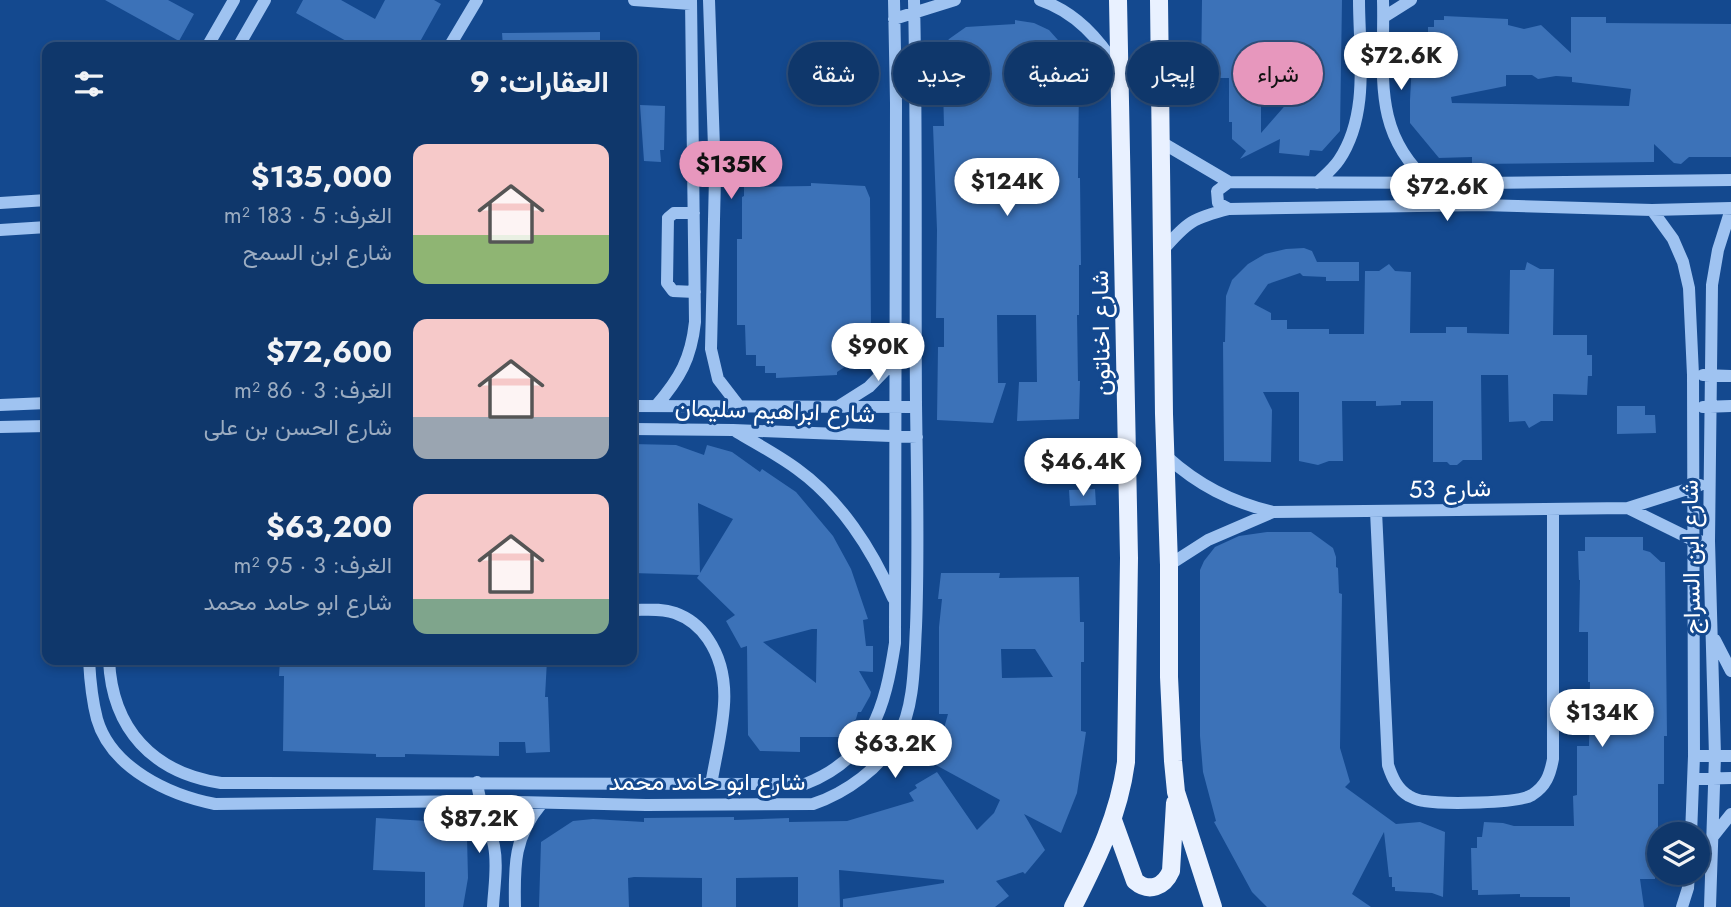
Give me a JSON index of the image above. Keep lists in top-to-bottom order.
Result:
{
  "streets": {
    "main road": ["شارع اخناتون"],
    "street": [
      "شارع ابراهيم سليمان",
      "شارع 53",
      "شارع ابن السراج",
      "شارع ابو حامد محمد"
    ]
  },
  "crossings": [
    ["شارع ابراهيم سليمان", "شارع ابو حامد محمد"],
    ["شارع 53", "شارع ابن السراج"]
  ],
  "page": {
    "price": [
      "$72.6K",
      "$135K",
      "$124K",
      "$72.6K",
      "$90K",
      "$46.4K",
      "$134K",
      "$63.2K",
      "$87.2K"
    ],
    "chip": [
      "شراء",
      "إيجار",
      "تصفية",
      "جديد",
      "شقة"
    ],
    "heading": "العقارات: 9",
    "list": [
      {
        "name": "$135,000",
        "note": "الغرف: 5 · 183 m² · شارع ابن السمح"
      },
      {
        "name": "$72,600",
        "note": "الغرف: 3 · 86 m² · شارع الحسن بن على"
      },
      {
        "name": "$63,200",
        "note": "الغرف: 3 · 95 m² · شارع ابو حامد محمد"
      }
    ]
  }
}
